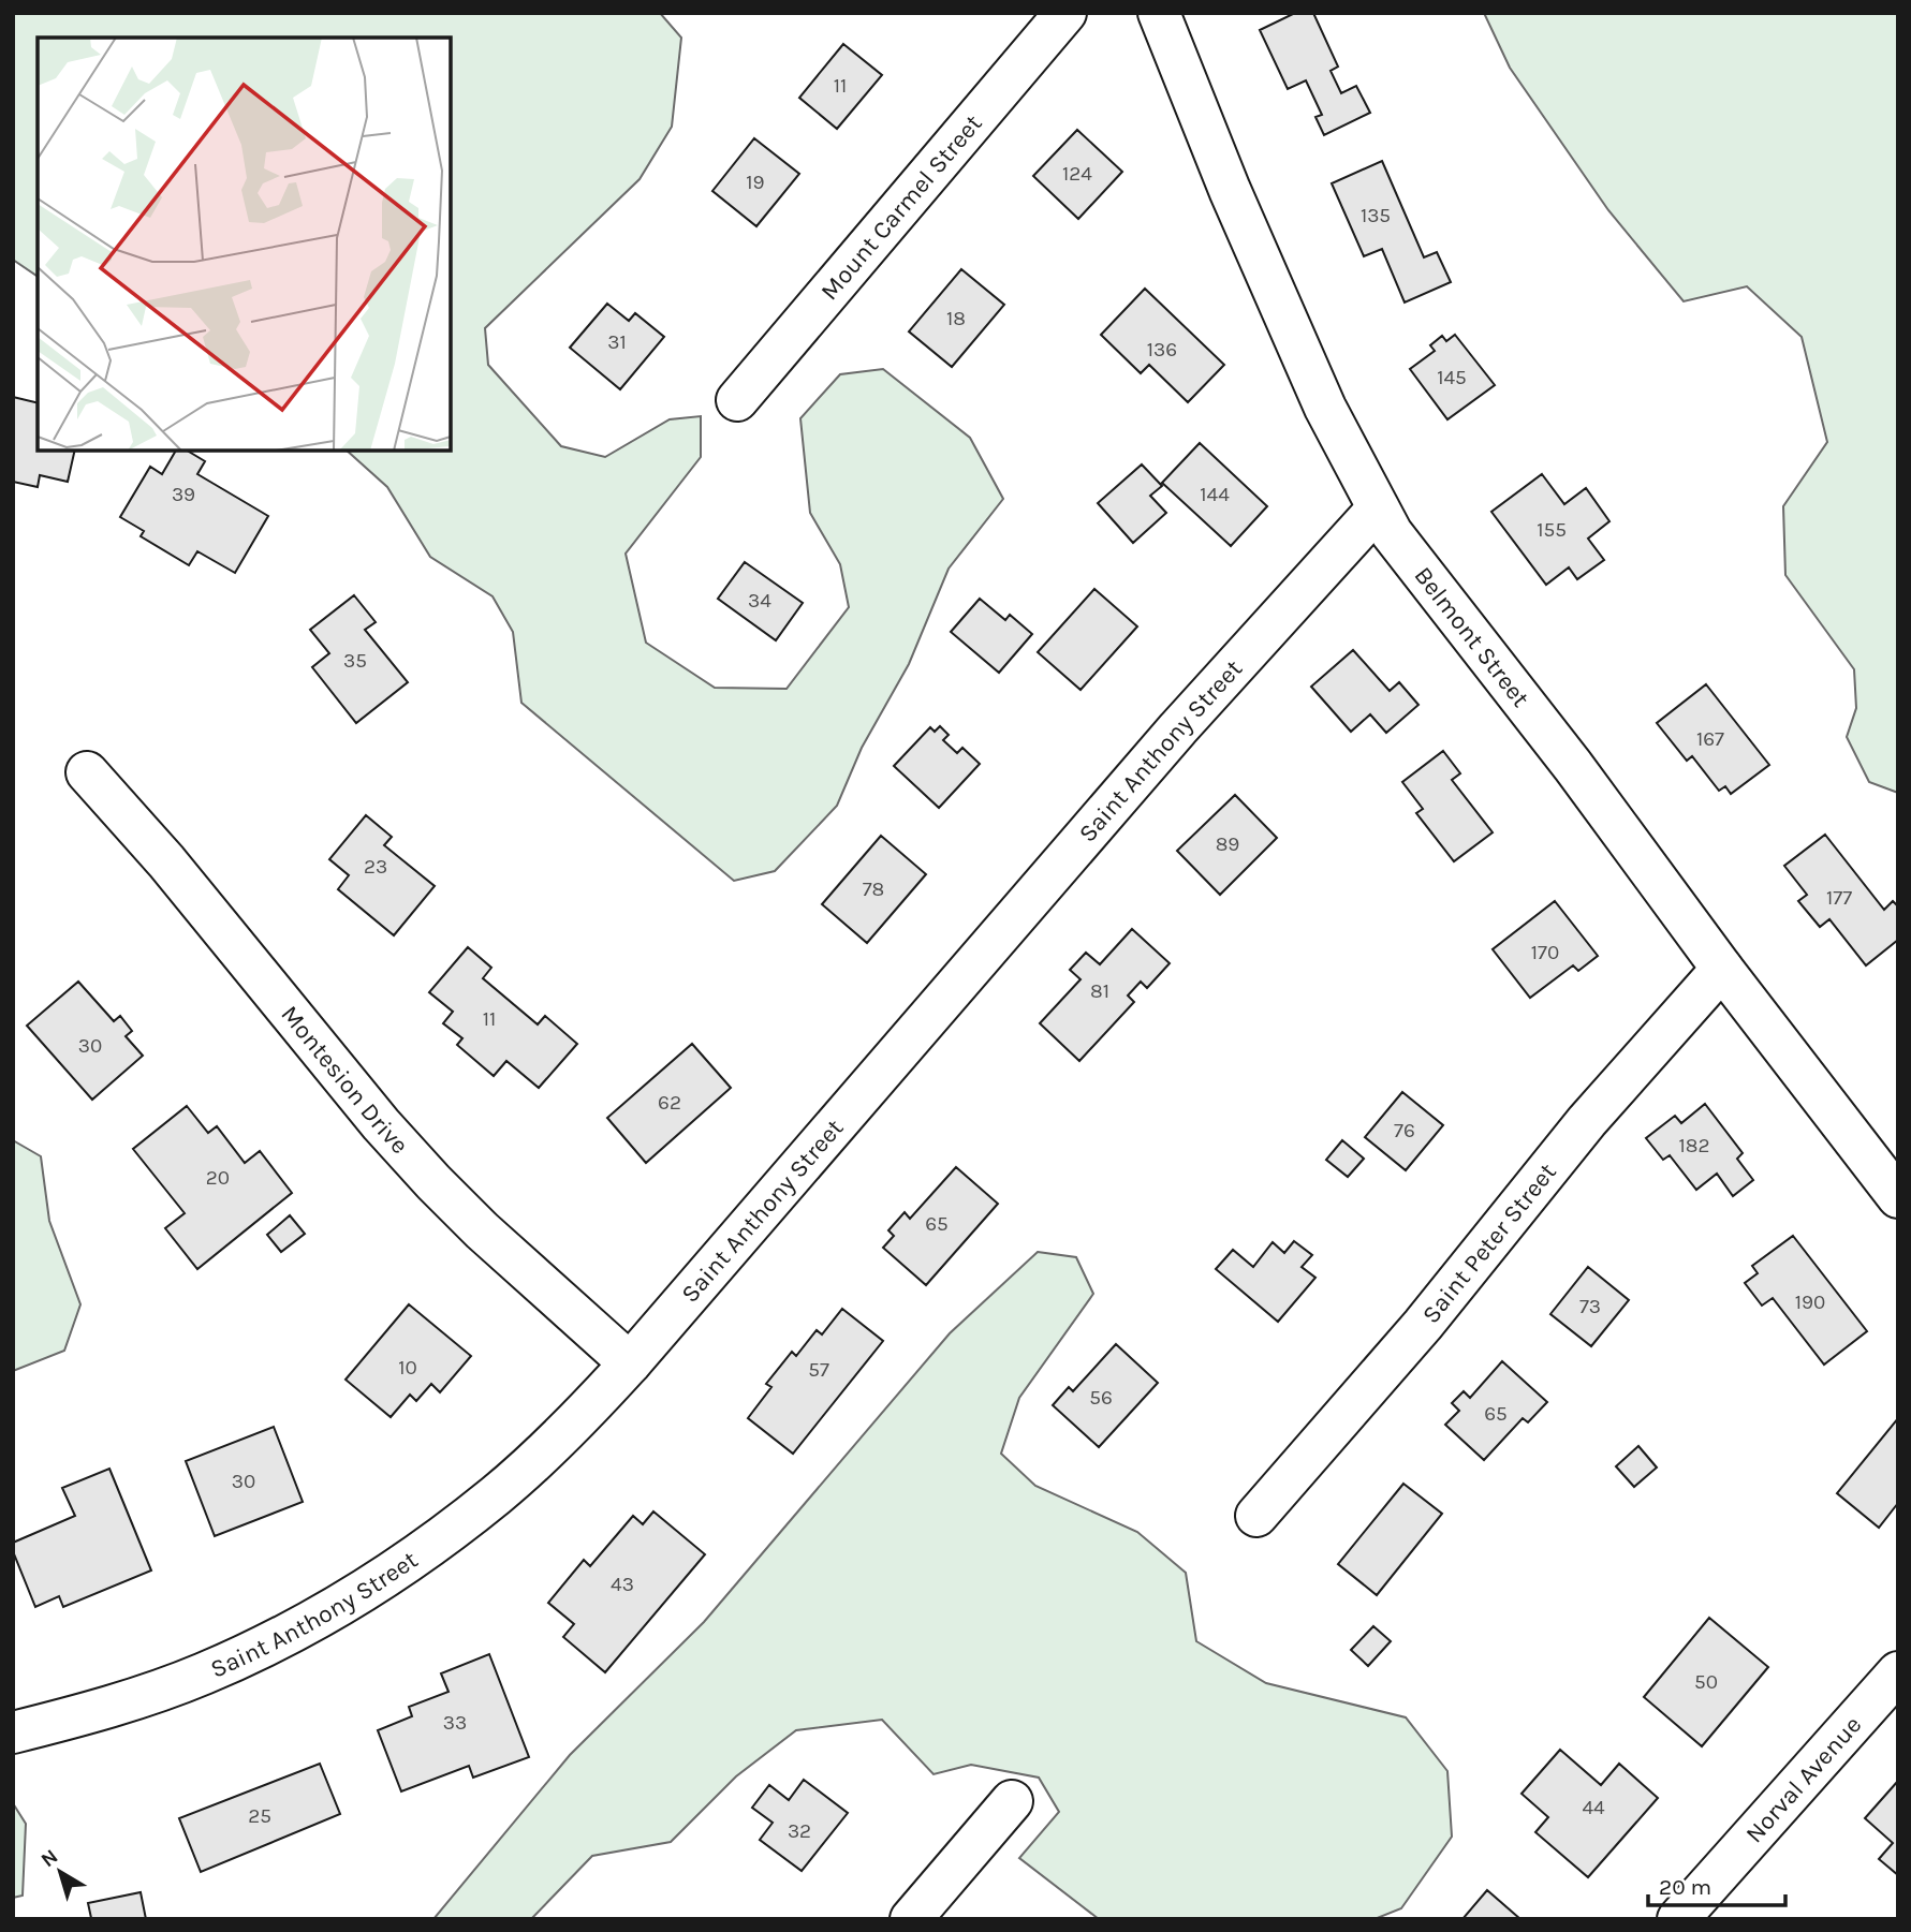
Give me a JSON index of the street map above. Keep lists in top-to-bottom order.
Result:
{
  "streets": {
    "street": [
      "Mount Carmel Street",
      "Belmont Street",
      "Saint Anthony Street",
      "Montesion Drive",
      "Saint Peter Street",
      "Norval Avenue"
    ]
  },
  "crossings": [
    ["Belmont Street", "Saint Anthony Street"],
    ["Belmont Street", "Saint Peter Street"],
    ["Saint Anthony Street", "Montesion Drive"]
  ],
  "house_numbers": [
    "11",
    "124",
    "19",
    "135",
    "18",
    "31",
    "136",
    "145",
    "39",
    "144",
    "155",
    "34",
    "35",
    "167",
    "89",
    "23",
    "78",
    "177",
    "170",
    "81",
    "11",
    "30",
    "62",
    "76",
    "182",
    "20",
    "65",
    "190",
    "73",
    "10",
    "57",
    "56",
    "65",
    "30",
    "43",
    "50",
    "33",
    "44",
    "25",
    "32"
  ],
  "scale_bar": "20 m",
  "north": "top left"
}
